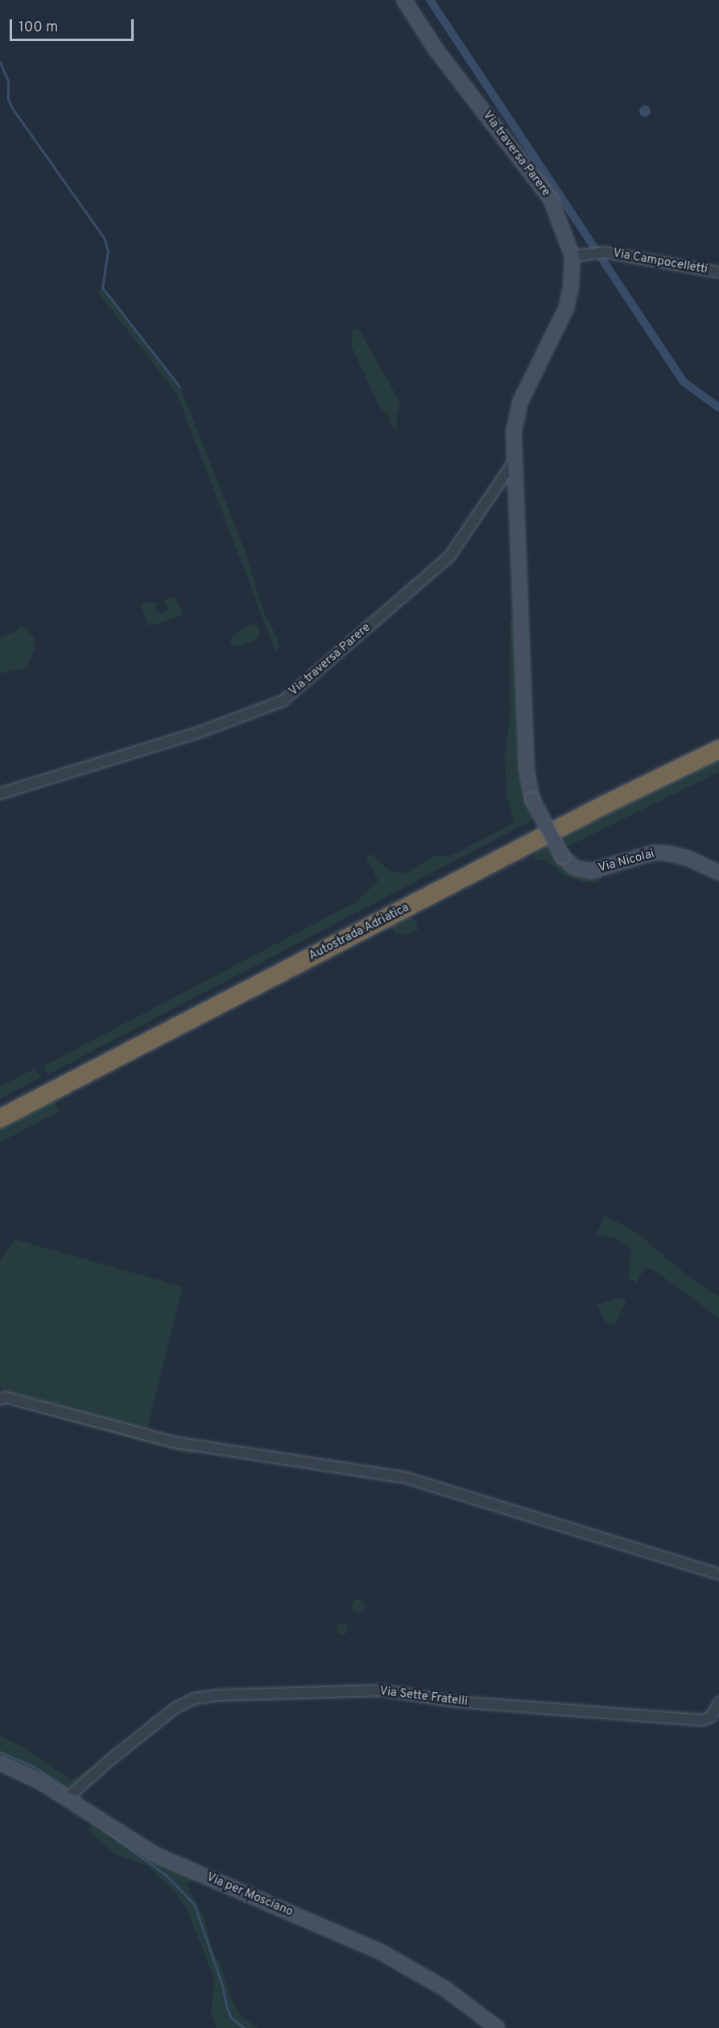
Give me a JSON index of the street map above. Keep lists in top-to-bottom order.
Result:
{
  "streets": {
    "highway": ["Autostrada Adriatica"],
    "street": [
      "Via traversa Parere",
      "Via Campocelletti",
      "Via Nicolai",
      "Via Sette Fratelli",
      "Via per Mosciano"
    ]
  },
  "crossings": [
    ["Via traversa Parere", "Via Campocelletti"],
    ["Via traversa Parere", "Via Nicolai"],
    ["Via Sette Fratelli", "Via per Mosciano"]
  ],
  "scale_bar": "100 m"
}
